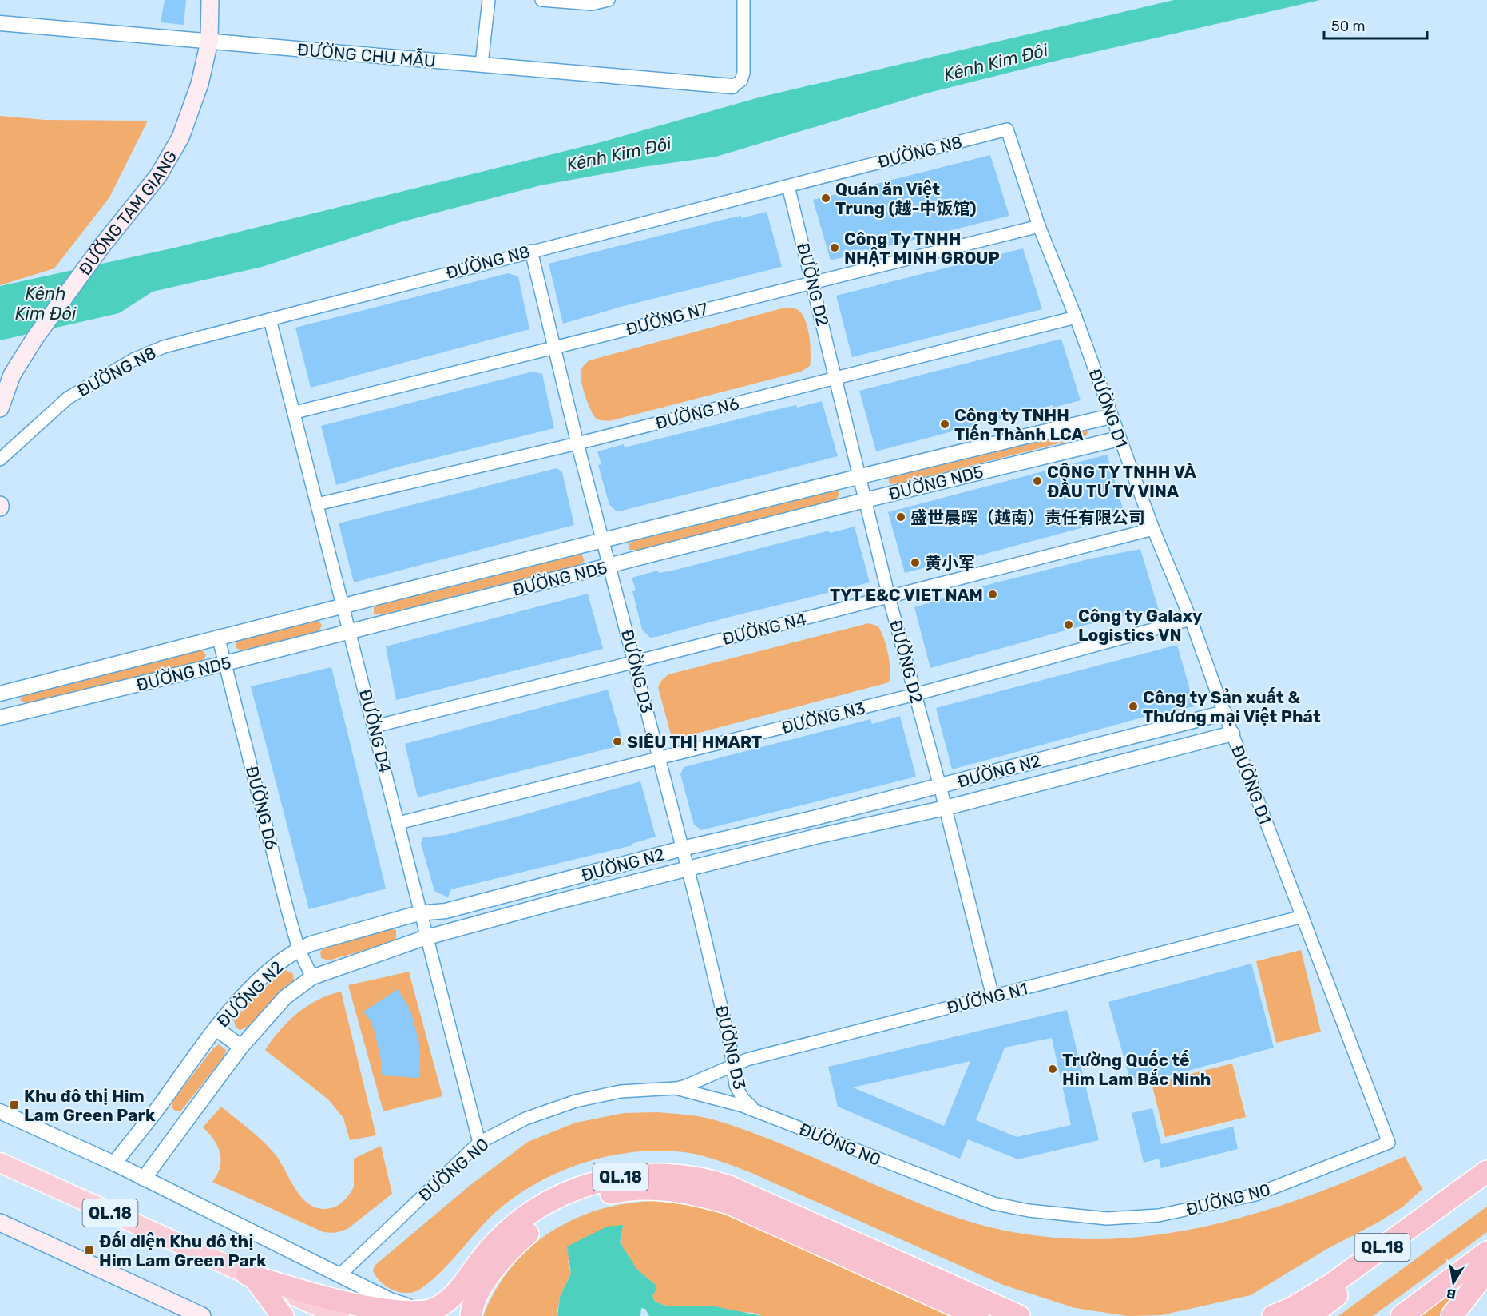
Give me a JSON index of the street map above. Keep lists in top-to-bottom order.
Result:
{
  "streets": {
    "highway": ["QL.18"],
    "main road": ["ĐƯỜNG TAM GIANG"],
    "street": [
      "ĐƯỜNG CHU MẪU",
      "ĐƯỜNG N8",
      "ĐƯỜNG D2",
      "ĐƯỜNG N7",
      "ĐƯỜNG D1",
      "ĐƯỜNG N6",
      "ĐƯỜNG ND5",
      "ĐƯỜNG N4",
      "ĐƯỜNG D3",
      "ĐƯỜNG N3",
      "ĐƯỜNG D4",
      "ĐƯỜNG N2",
      "ĐƯỜNG D6",
      "ĐƯỜNG N1",
      "ĐƯỜNG N0"
    ]
  },
  "crossings": [
    ["ĐƯỜNG CHU MẪU", "ĐƯỜNG TAM GIANG"],
    ["ĐƯỜNG N8", "ĐƯỜNG D2"],
    ["ĐƯỜNG N8", "ĐƯỜNG D1"],
    ["ĐƯỜNG N8", "ĐƯỜNG D3"],
    ["ĐƯỜNG N8", "ĐƯỜNG D4"],
    ["ĐƯỜNG D2", "ĐƯỜNG N7"],
    ["ĐƯỜNG D2", "ĐƯỜNG N6"],
    ["ĐƯỜNG D2", "ĐƯỜNG ND5"],
    ["ĐƯỜNG D2", "ĐƯỜNG N4"],
    ["ĐƯỜNG D2", "ĐƯỜNG N3"],
    ["ĐƯỜNG D2", "ĐƯỜNG N2"],
    ["ĐƯỜNG D2", "ĐƯỜNG N1"],
    ["ĐƯỜNG N7", "ĐƯỜNG D1"],
    ["ĐƯỜNG N7", "ĐƯỜNG D3"],
    ["ĐƯỜNG N7", "ĐƯỜNG D4"],
    ["ĐƯỜNG D1", "ĐƯỜNG N6"],
    ["ĐƯỜNG D1", "ĐƯỜNG ND5"],
    ["ĐƯỜNG D1", "ĐƯỜNG N4"],
    ["ĐƯỜNG D1", "ĐƯỜNG N3"],
    ["ĐƯỜNG D1", "ĐƯỜNG N2"],
    ["ĐƯỜNG D1", "ĐƯỜNG N1"],
    ["ĐƯỜNG D1", "ĐƯỜNG N0"],
    ["ĐƯỜNG N6", "ĐƯỜNG D3"],
    ["ĐƯỜNG N6", "ĐƯỜNG D4"],
    ["ĐƯỜNG ND5", "ĐƯỜNG D3"],
    ["ĐƯỜNG ND5", "ĐƯỜNG D4"],
    ["ĐƯỜNG ND5", "ĐƯỜNG D6"],
    ["ĐƯỜNG N4", "ĐƯỜNG D3"],
    ["ĐƯỜNG N4", "ĐƯỜNG D4"],
    ["ĐƯỜNG D3", "ĐƯỜNG N3"],
    ["ĐƯỜNG D3", "ĐƯỜNG N2"],
    ["ĐƯỜNG D3", "ĐƯỜNG N1"],
    ["ĐƯỜNG D3", "ĐƯỜNG N0"],
    ["ĐƯỜNG N3", "ĐƯỜNG D4"],
    ["ĐƯỜNG D4", "ĐƯỜNG N2"],
    ["ĐƯỜNG D4", "ĐƯỜNG N0"],
    ["ĐƯỜNG N2", "ĐƯỜNG D6"],
    ["ĐƯỜNG N1", "ĐƯỜNG N0"]
  ],
  "water": ["Kênh Kim Đôi"],
  "places": {
    "other": [
      "Quán ăn Việt Trung (越-中饭馆)",
      "Công Ty TNHH NHẬT MINH GROUP",
      "Công ty TNHH Tiến Thành LCA",
      "CÔNG TY TNHH VÀ ĐẦU TƯ TV VINA",
      "盛世晨晖（越南）责任有限公司",
      "黄小军",
      "TYT E&C VIET NAM",
      "Công ty Galaxy Logistics VN",
      "Công ty Sản xuất & Thương mại Việt Phát",
      "SIÊU THỊ HMART",
      "Trường Quốc tế Him Lam Bắc Ninh"
    ],
    "transit": ["Khu đô thị Him Lam Green Park", "Đối diện Khu đô thị Him Lam Green Park"]
  },
  "scale_bar": "50 m",
  "north": "bottom"
}
